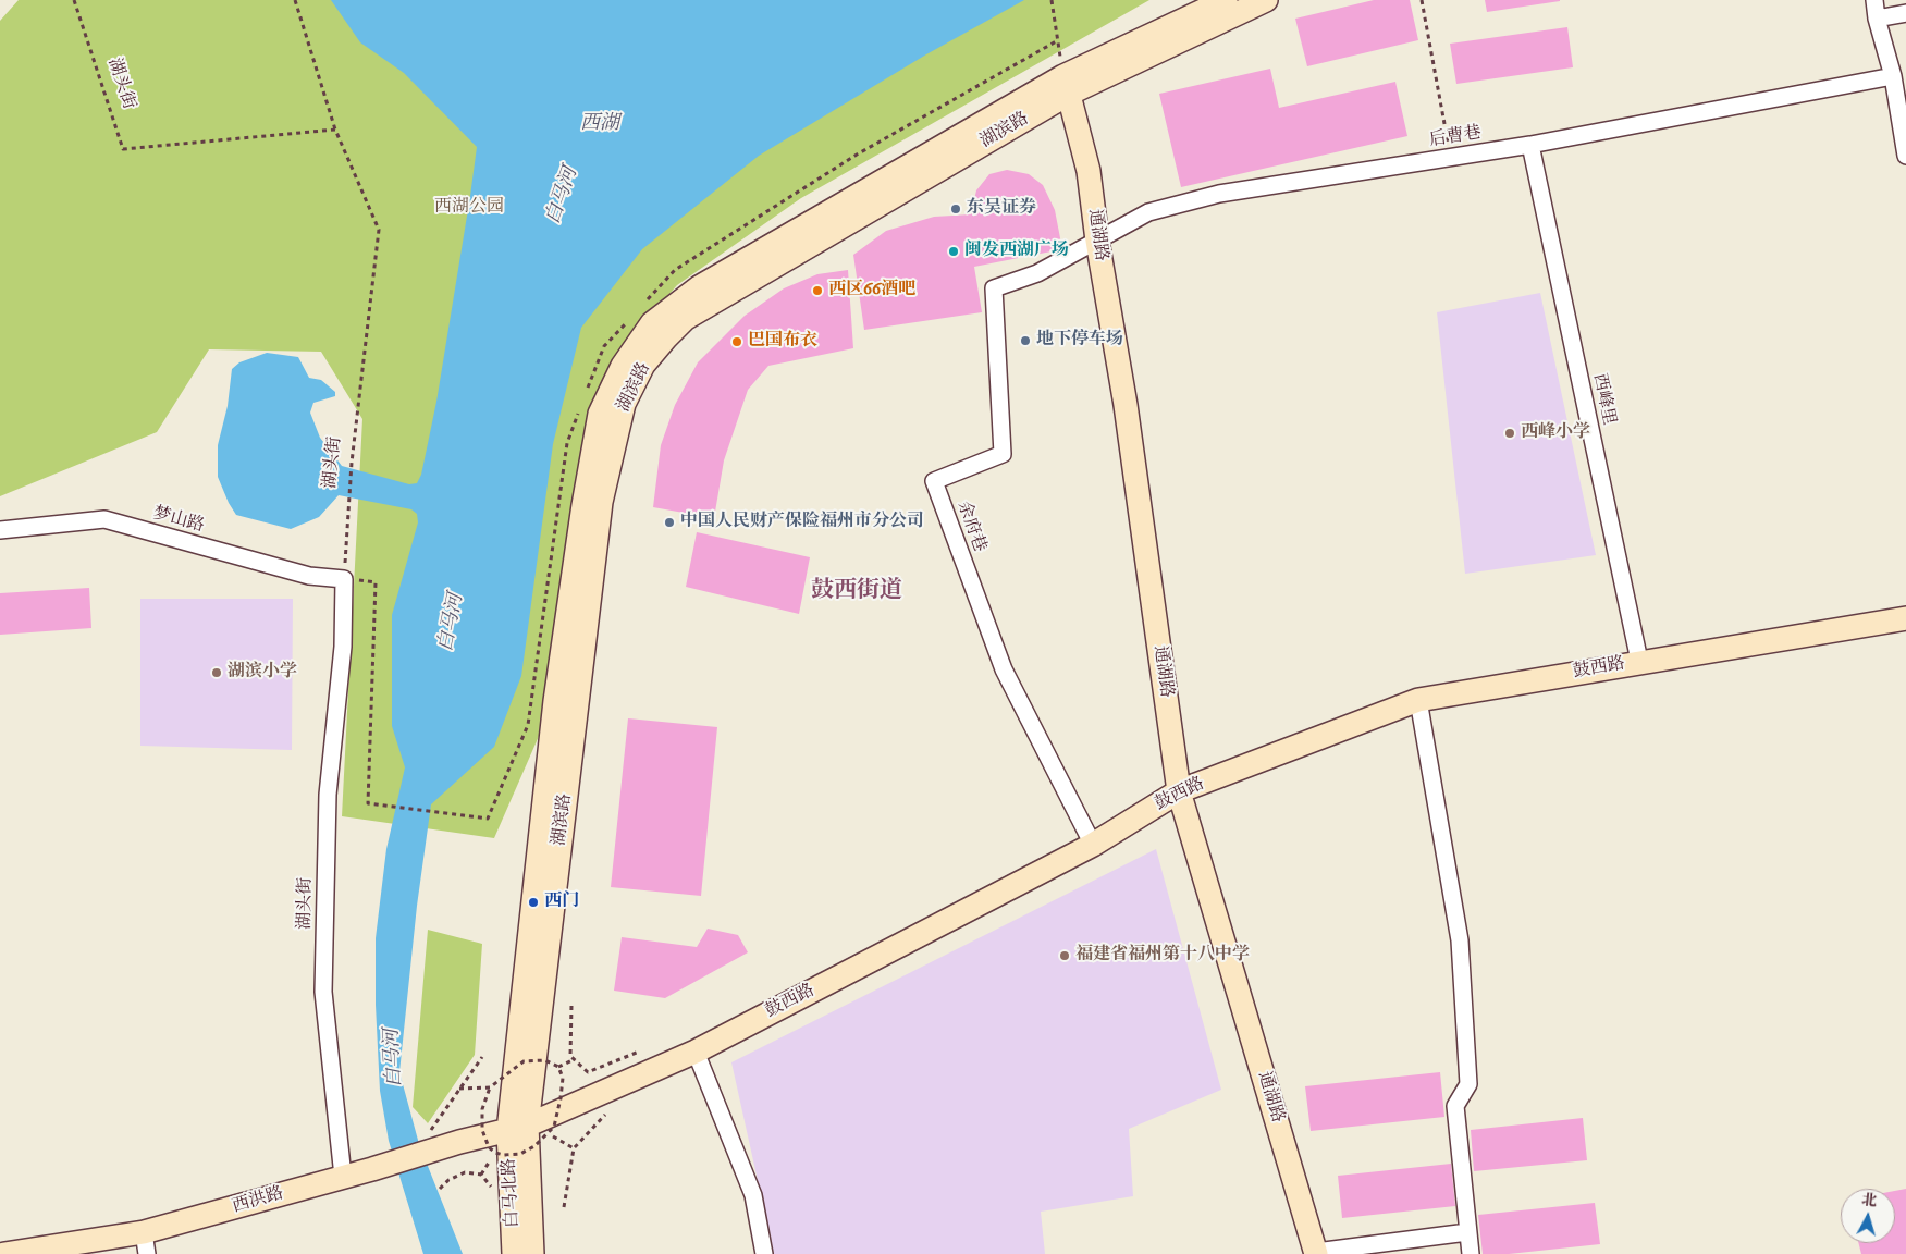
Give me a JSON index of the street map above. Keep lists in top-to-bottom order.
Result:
{
  "streets": {
    "street": [
      "湖头街",
      "湖滨路",
      "后曹巷",
      "通湖路",
      "西峰里",
      "梦山路",
      "余府巷",
      "鼓西路",
      "白马北路",
      "西洪路"
    ]
  },
  "crossings": [
    ["湖头街", "梦山路"],
    ["湖头街", "西洪路"],
    ["湖滨路", "通湖路"],
    ["湖滨路", "鼓西路"],
    ["湖滨路", "白马北路"],
    ["湖滨路", "西洪路"],
    ["后曹巷", "通湖路"],
    ["后曹巷", "西峰里"],
    ["后曹巷", "余府巷"],
    ["通湖路", "鼓西路"],
    ["西峰里", "鼓西路"],
    ["余府巷", "鼓西路"],
    ["鼓西路", "白马北路"],
    ["鼓西路", "西洪路"],
    ["白马北路", "西洪路"]
  ],
  "districts": ["鼓西街道"],
  "water": ["西湖", "白马河"],
  "parks": ["西湖公园"],
  "places": [
    "东吴证券",
    "闽发西湖广场",
    "西区66酒吧",
    "地下停车场",
    "巴国布衣",
    "西峰小学",
    "中国人民财产保险福州市分公司",
    "湖滨小学",
    "西门",
    "福建省福州第十八中学"
  ],
  "north": "top"
}
